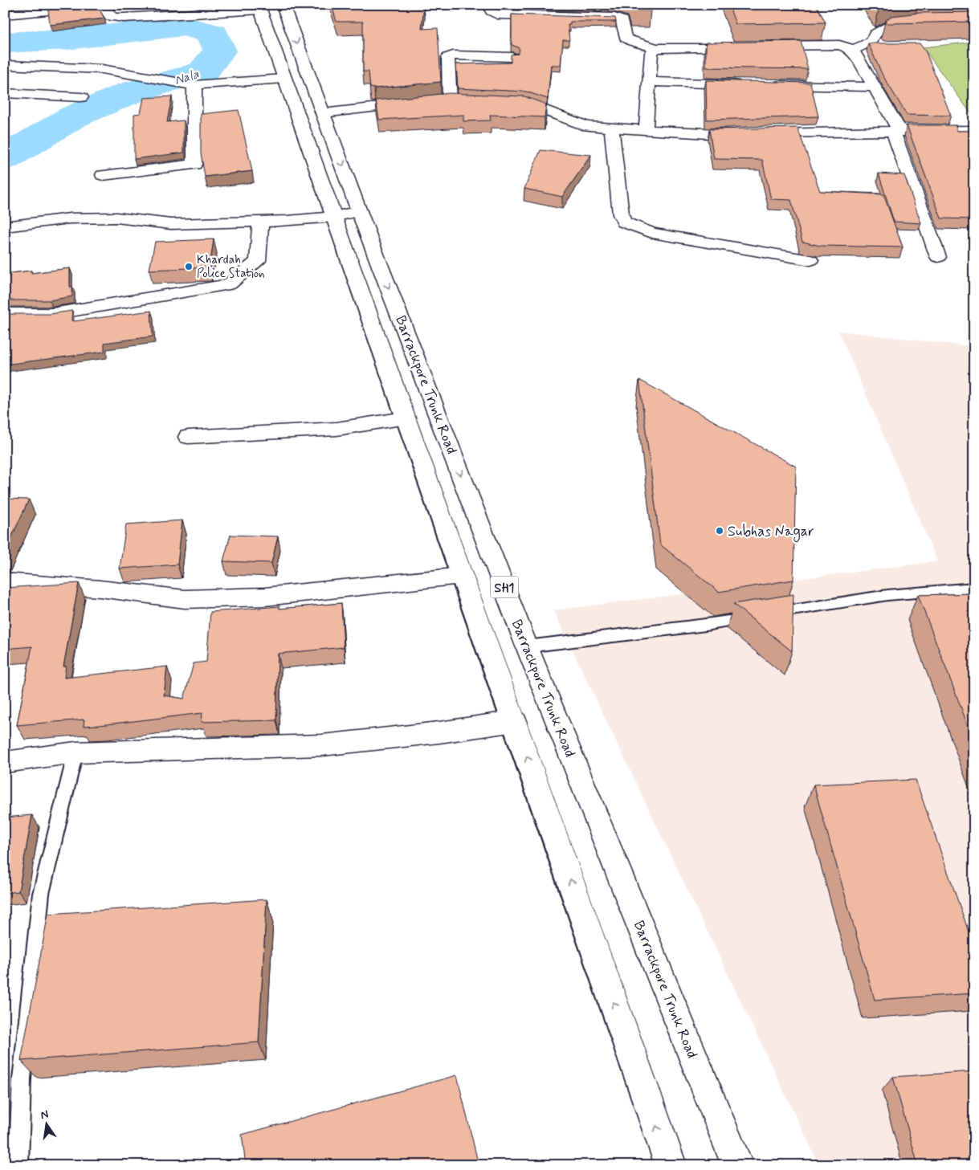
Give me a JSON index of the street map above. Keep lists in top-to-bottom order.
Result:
{
  "streets": {
    "street": ["Barrackpore Trunk Road", "SH1"]
  },
  "water": ["Nala"],
  "places": ["Khardah Police Station", "Subhas Nagar"],
  "north": "top"
}
